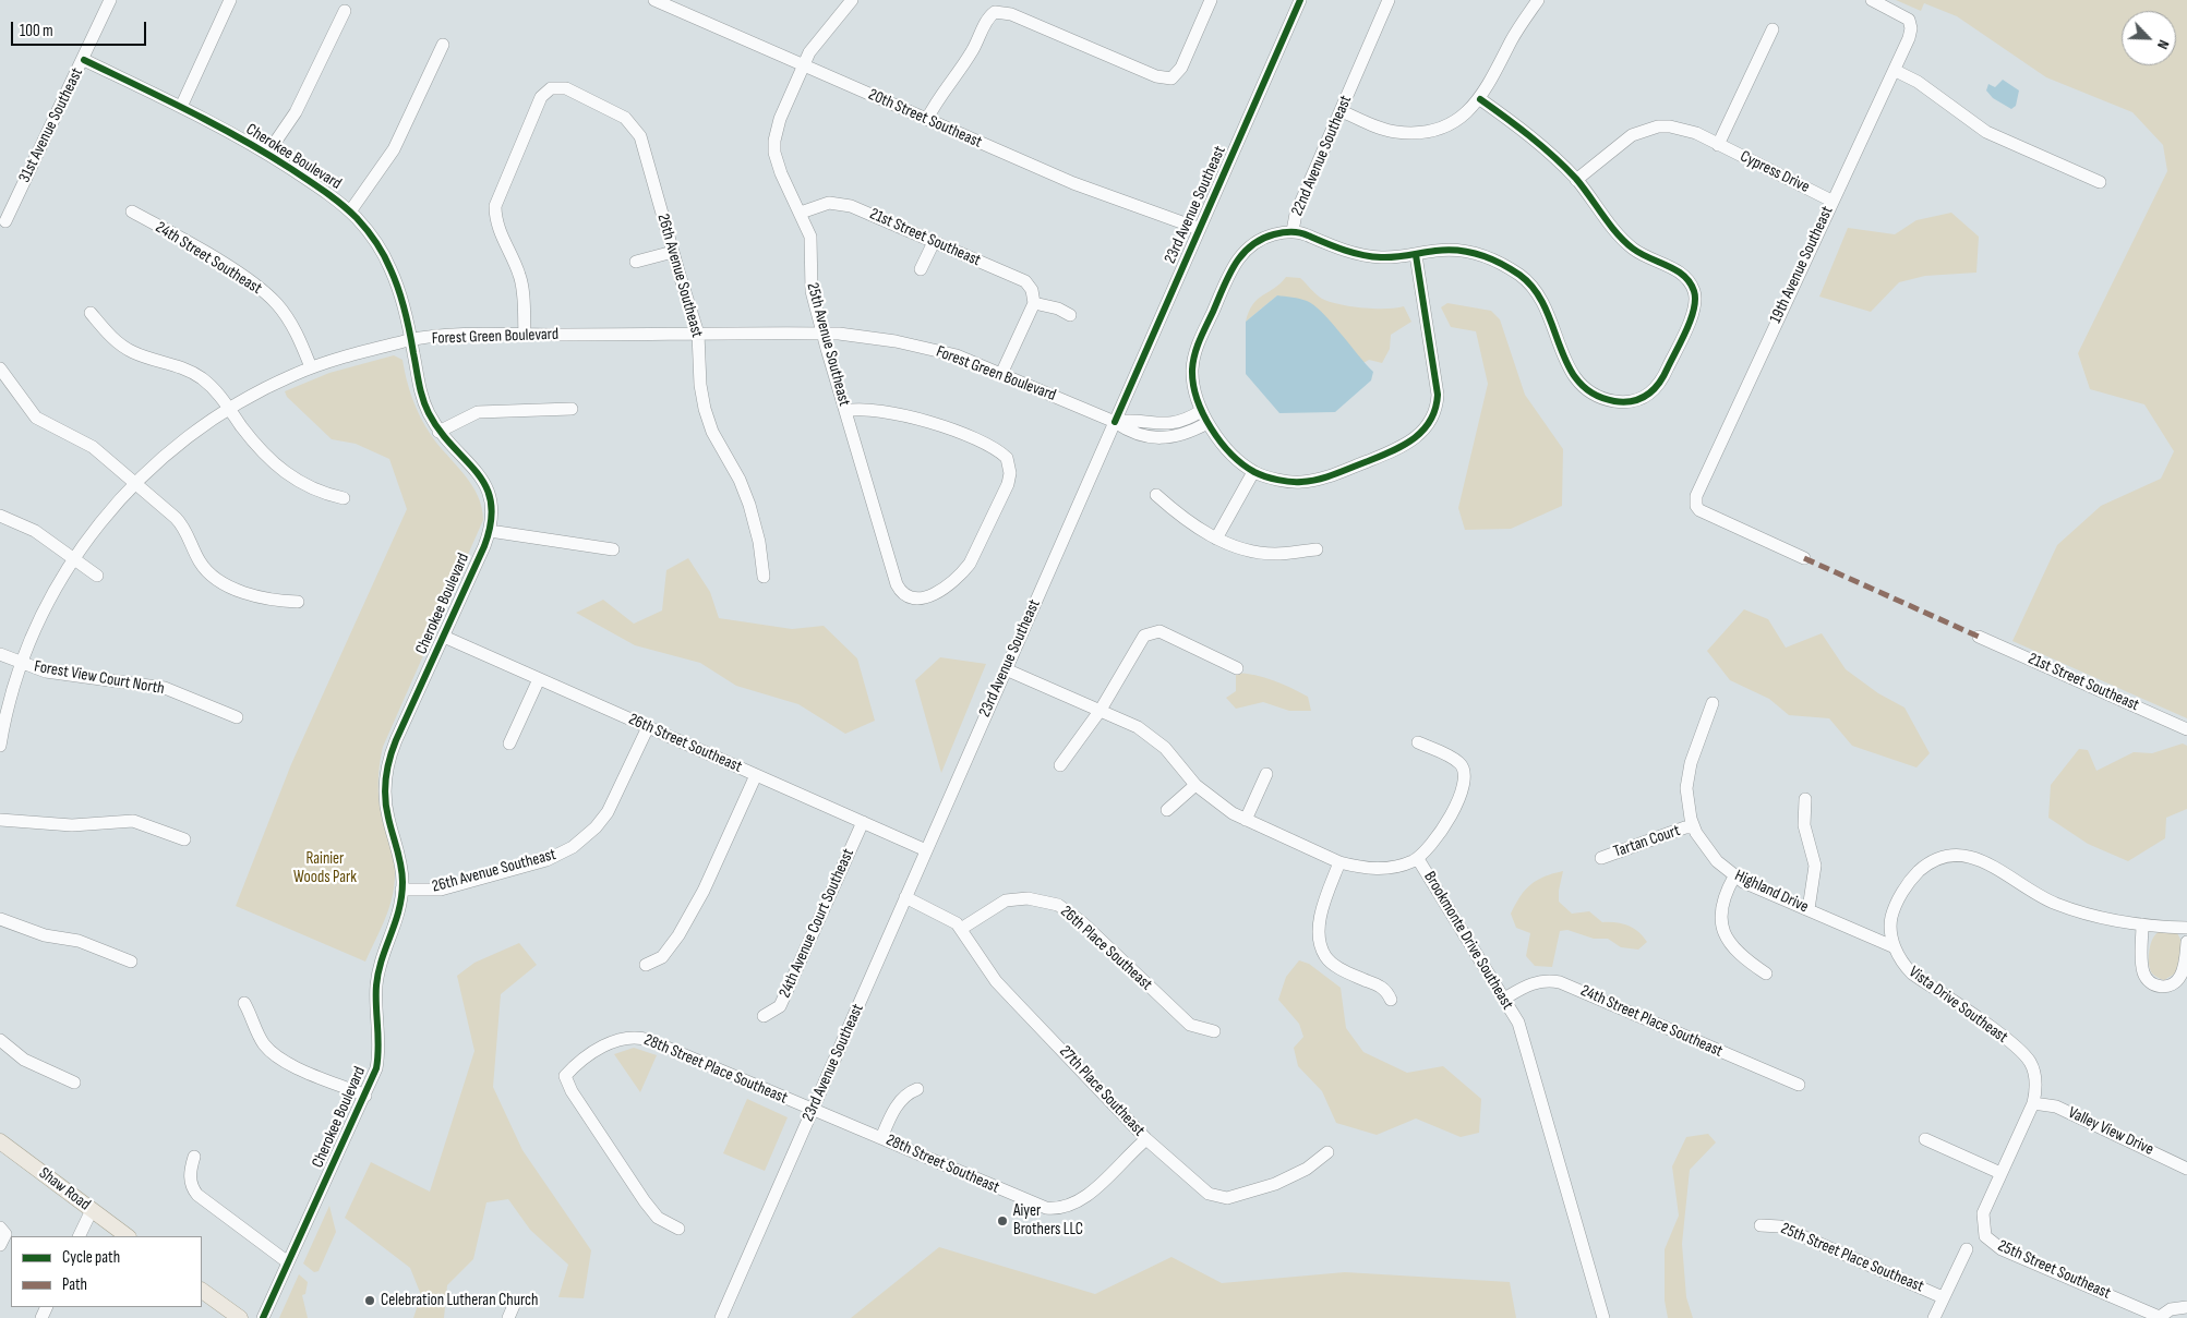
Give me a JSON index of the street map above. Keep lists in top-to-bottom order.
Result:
{
  "streets": {
    "main road": ["Shaw Road"],
    "street": [
      "20th Street Southeast",
      "31st Avenue Southeast",
      "22nd Avenue Southeast",
      "Cherokee Boulevard",
      "Cypress Drive",
      "23rd Avenue Southeast",
      "21st Street Southeast",
      "24th Street Southeast",
      "19th Avenue Southeast",
      "26th Avenue Southeast",
      "Forest Green Boulevard",
      "25th Avenue Southeast",
      "Forest View Court North",
      "26th Street Southeast",
      "Tartan Court",
      "Highland Drive",
      "24th Avenue Court Southeast",
      "Brookmonte Drive Southeast",
      "26th Place Southeast",
      "Vista Drive Southeast",
      "24th Street Place Southeast",
      "28th Street Place Southeast",
      "27th Place Southeast",
      "Valley View Drive",
      "28th Street Southeast",
      "25th Street Place Southeast",
      "25th Street Southeast"
    ]
  },
  "crossings": [
    ["20th Street Southeast", "23rd Avenue Southeast"],
    ["20th Street Southeast", "25th Avenue Southeast"],
    ["31st Avenue Southeast", "Cherokee Boulevard"],
    ["22nd Avenue Southeast", "Forest Green Boulevard"],
    ["Cherokee Boulevard", "26th Avenue Southeast"],
    ["Cherokee Boulevard", "Forest Green Boulevard"],
    ["Cherokee Boulevard", "26th Street Southeast"],
    ["Cypress Drive", "19th Avenue Southeast"],
    ["23rd Avenue Southeast", "Forest Green Boulevard"],
    ["23rd Avenue Southeast", "26th Street Southeast"],
    ["23rd Avenue Southeast", "Brookmonte Drive Southeast"],
    ["23rd Avenue Southeast", "28th Street Place Southeast"],
    ["23rd Avenue Southeast", "27th Place Southeast"],
    ["23rd Avenue Southeast", "28th Street Southeast"],
    ["21st Street Southeast", "25th Avenue Southeast"],
    ["24th Street Southeast", "Forest Green Boulevard"],
    ["26th Avenue Southeast", "Forest Green Boulevard"],
    ["26th Avenue Southeast", "26th Street Southeast"],
    ["Forest Green Boulevard", "25th Avenue Southeast"],
    ["Forest Green Boulevard", "Forest View Court North"],
    ["26th Street Southeast", "24th Avenue Court Southeast"],
    ["Tartan Court", "Highland Drive"],
    ["Highland Drive", "Vista Drive Southeast"],
    ["Brookmonte Drive Southeast", "24th Street Place Southeast"],
    ["26th Place Southeast", "27th Place Southeast"],
    ["Vista Drive Southeast", "Valley View Drive"],
    ["28th Street Place Southeast", "28th Street Southeast"],
    ["27th Place Southeast", "28th Street Southeast"]
  ],
  "parks": ["Rainier Woods Park"],
  "places": ["Aiyer Brothers LLC", "Celebration Lutheran Church"],
  "legend": ["Cycle path", "Path"],
  "scale_bar": "100 m",
  "north": "bottom right"
}
